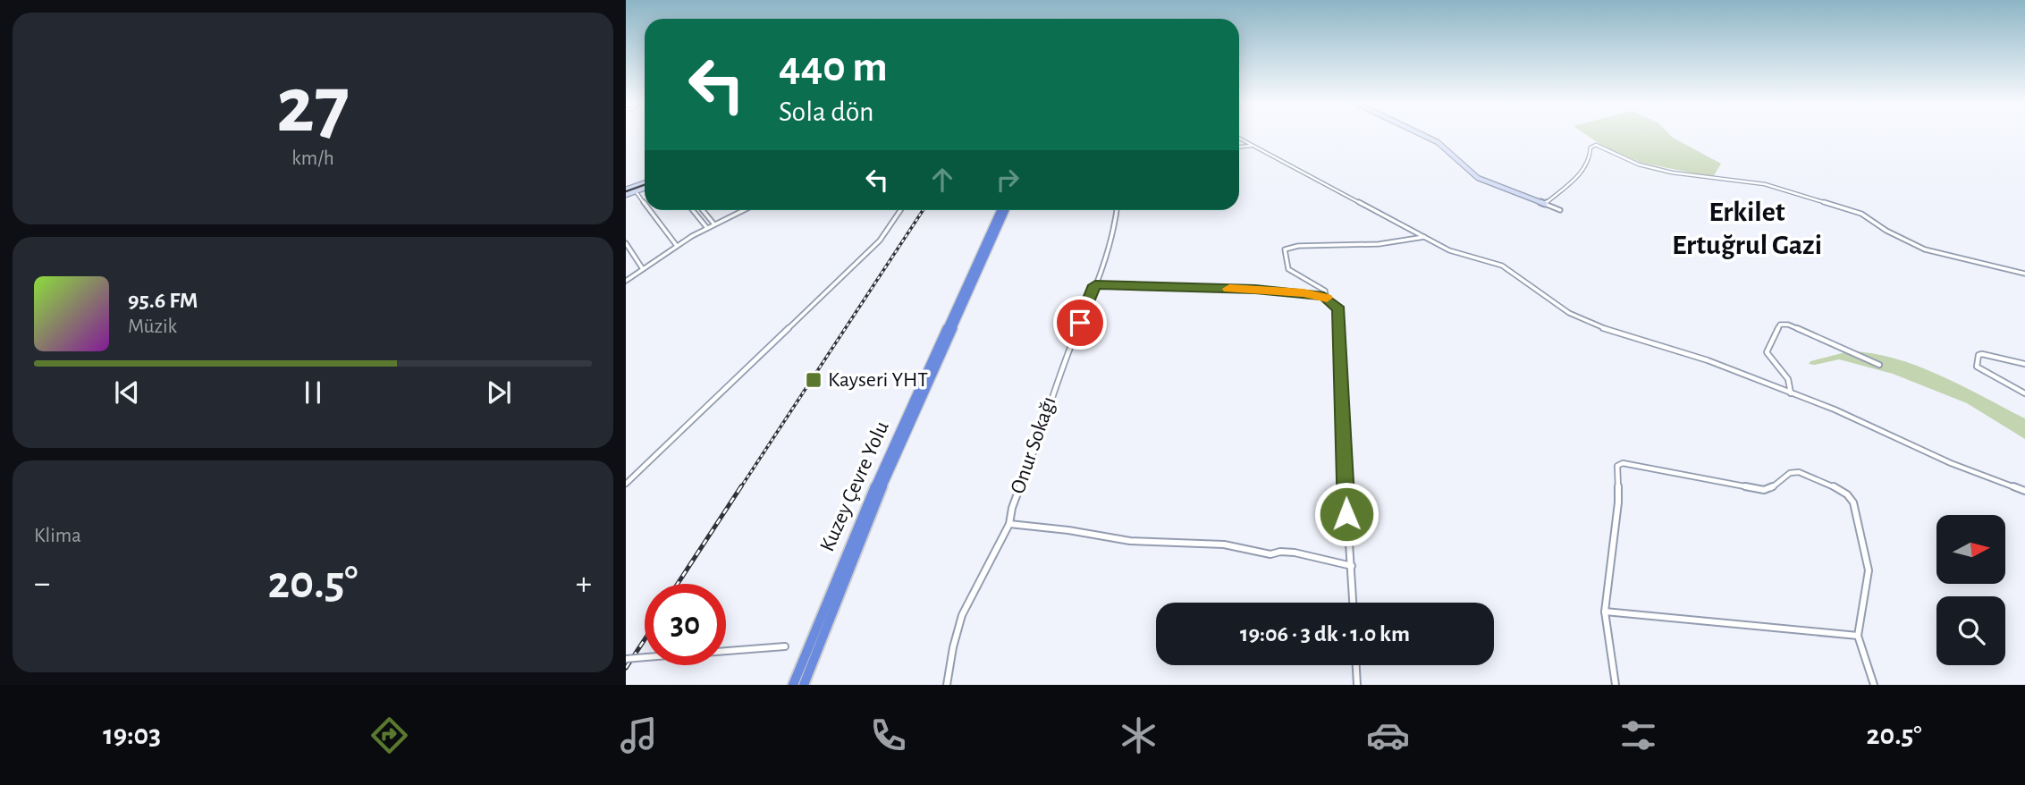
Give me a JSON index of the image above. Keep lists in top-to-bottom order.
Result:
{
  "streets": {
    "highway": ["Kuzey Çevre Yolu"],
    "street": ["Onur Sokağı"]
  },
  "districts": ["Erkilet Ertuğrul Gazi"],
  "places": {
    "transit": ["Kayseri YHT"]
  },
  "north": "right",
  "page": {
    "tile": [
      ["27", "km/h"],
      "Klima"
    ],
    "turn": ["440 m", "Sola dön"],
    "song": ["95.6 FM", "Müzik"],
    "heat": ["−", "20.5°", "+"],
    "limit": "30",
    "trip": "19:06 · 3 dk · 1.0 km",
    "tabs": ["19:03", "20.5°"]
  }
}
